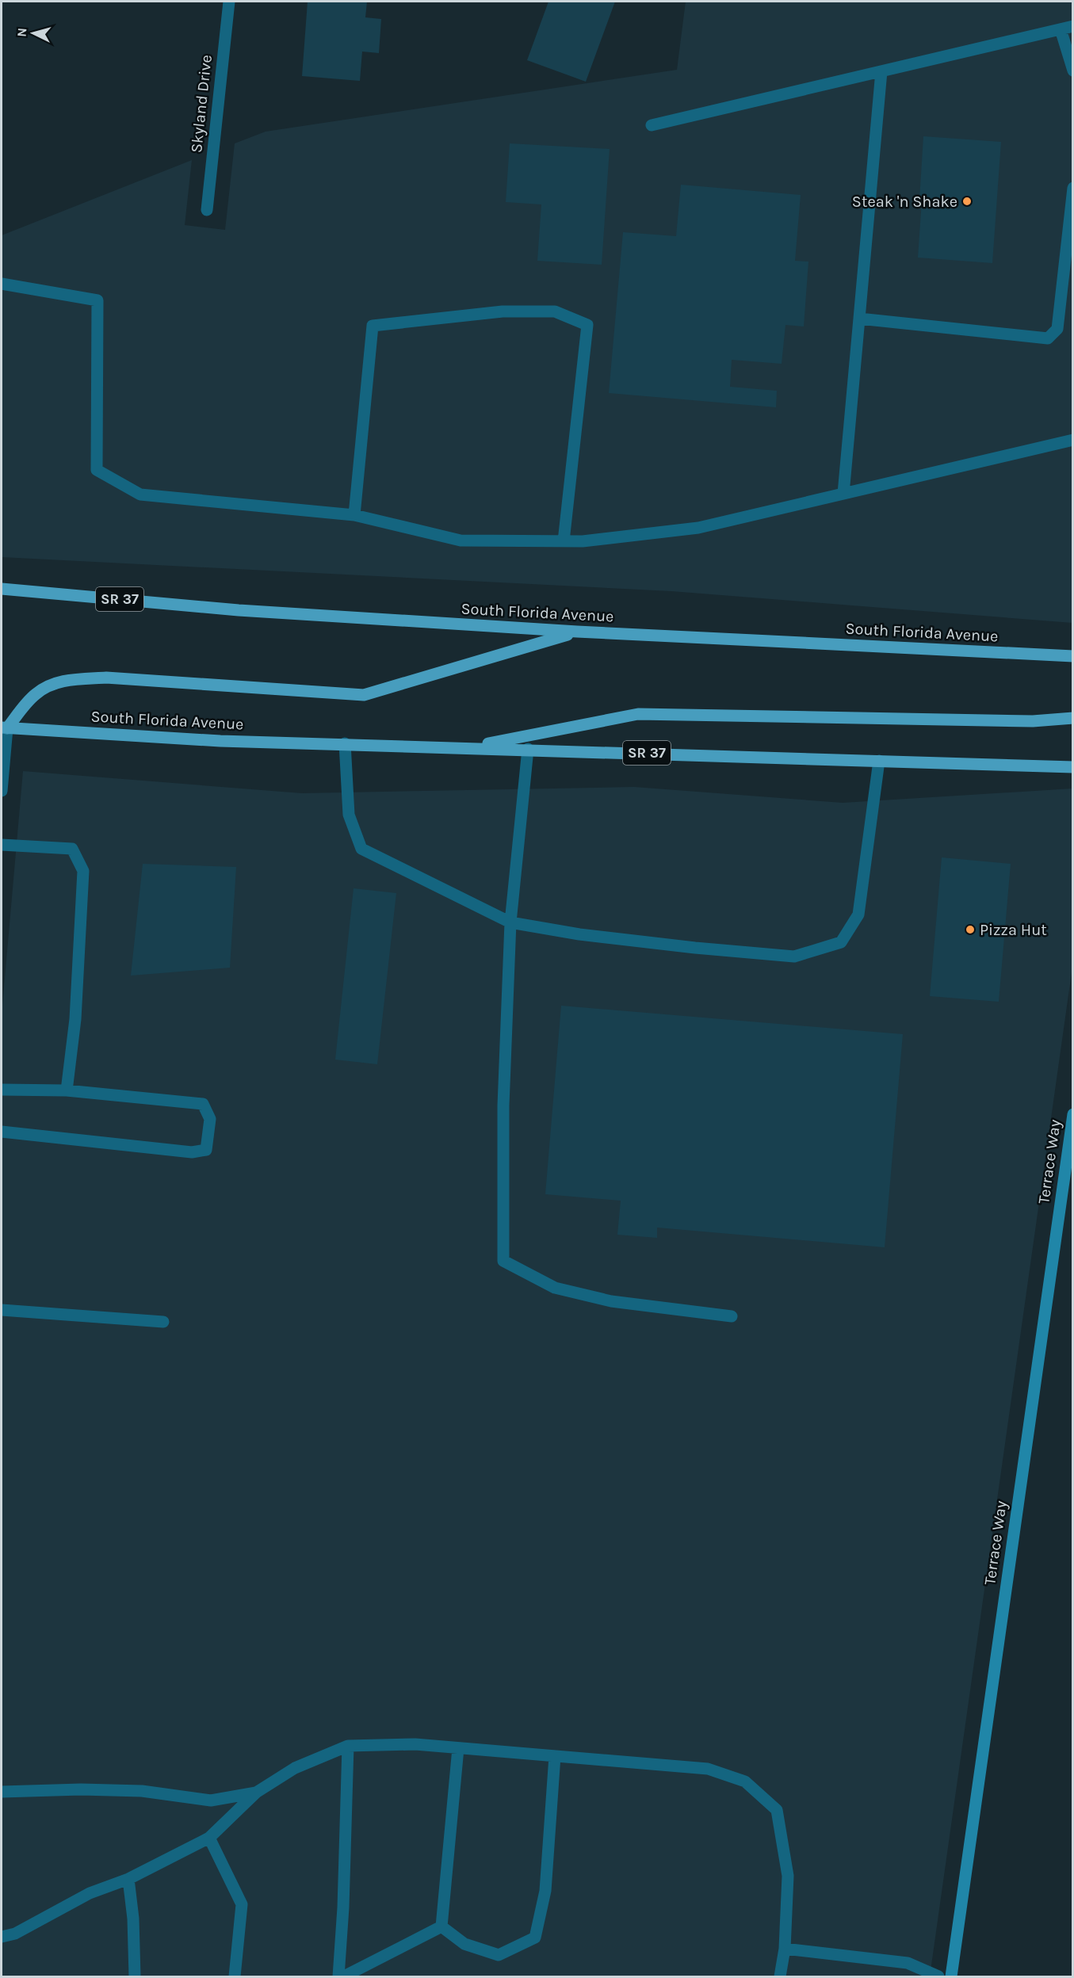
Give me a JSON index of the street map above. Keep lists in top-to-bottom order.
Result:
{
  "streets": {
    "main road": ["SR 37", "South Florida Avenue"],
    "street": ["Skyland Drive", "Terrace Way"]
  },
  "places": ["Steak 'n Shake", "Pizza Hut"],
  "north": "left"
}
